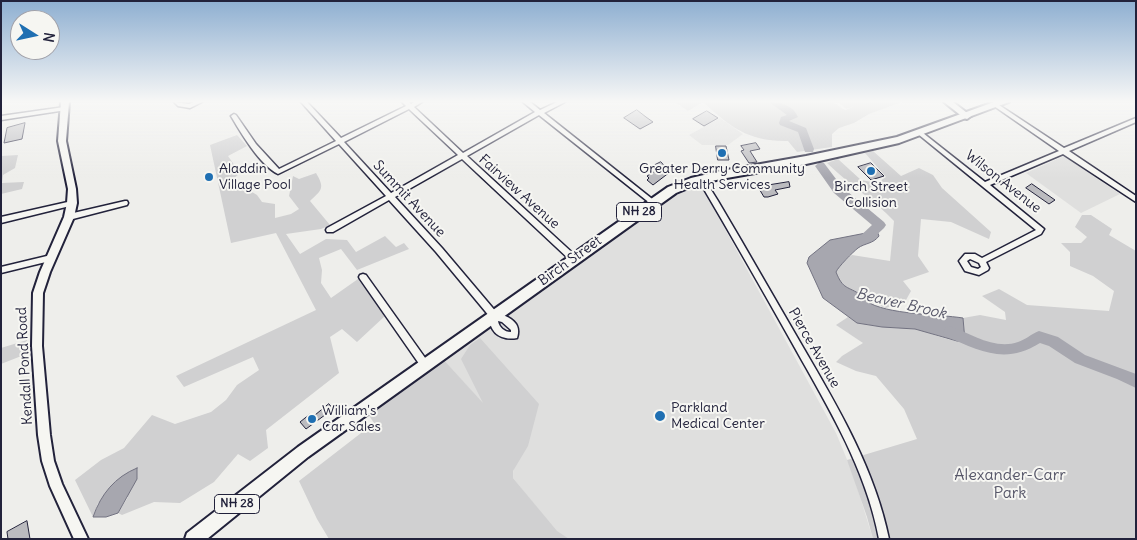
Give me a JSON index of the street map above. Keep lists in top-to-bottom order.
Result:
{
  "streets": {
    "main road": ["NH 28", "Birch Street"],
    "street": [
      "Wilson Avenue",
      "Fairview Avenue",
      "Summit Avenue",
      "Pierce Avenue",
      "Kendall Pond Road"
    ]
  },
  "crossings": [
    ["Wilson Avenue", "Birch Street"],
    ["Fairview Avenue", "Birch Street"],
    ["Summit Avenue", "Birch Street"],
    ["Birch Street", "Pierce Avenue"]
  ],
  "water": ["Beaver Brook"],
  "parks": ["Alexander-Carr Park"],
  "places": [
    "Greater Derry Community Health Services",
    "Birch Street Collision",
    "Aladdin Village Pool",
    "Parkland Medical Center",
    "William's Car Sales"
  ],
  "north": "right"
}
